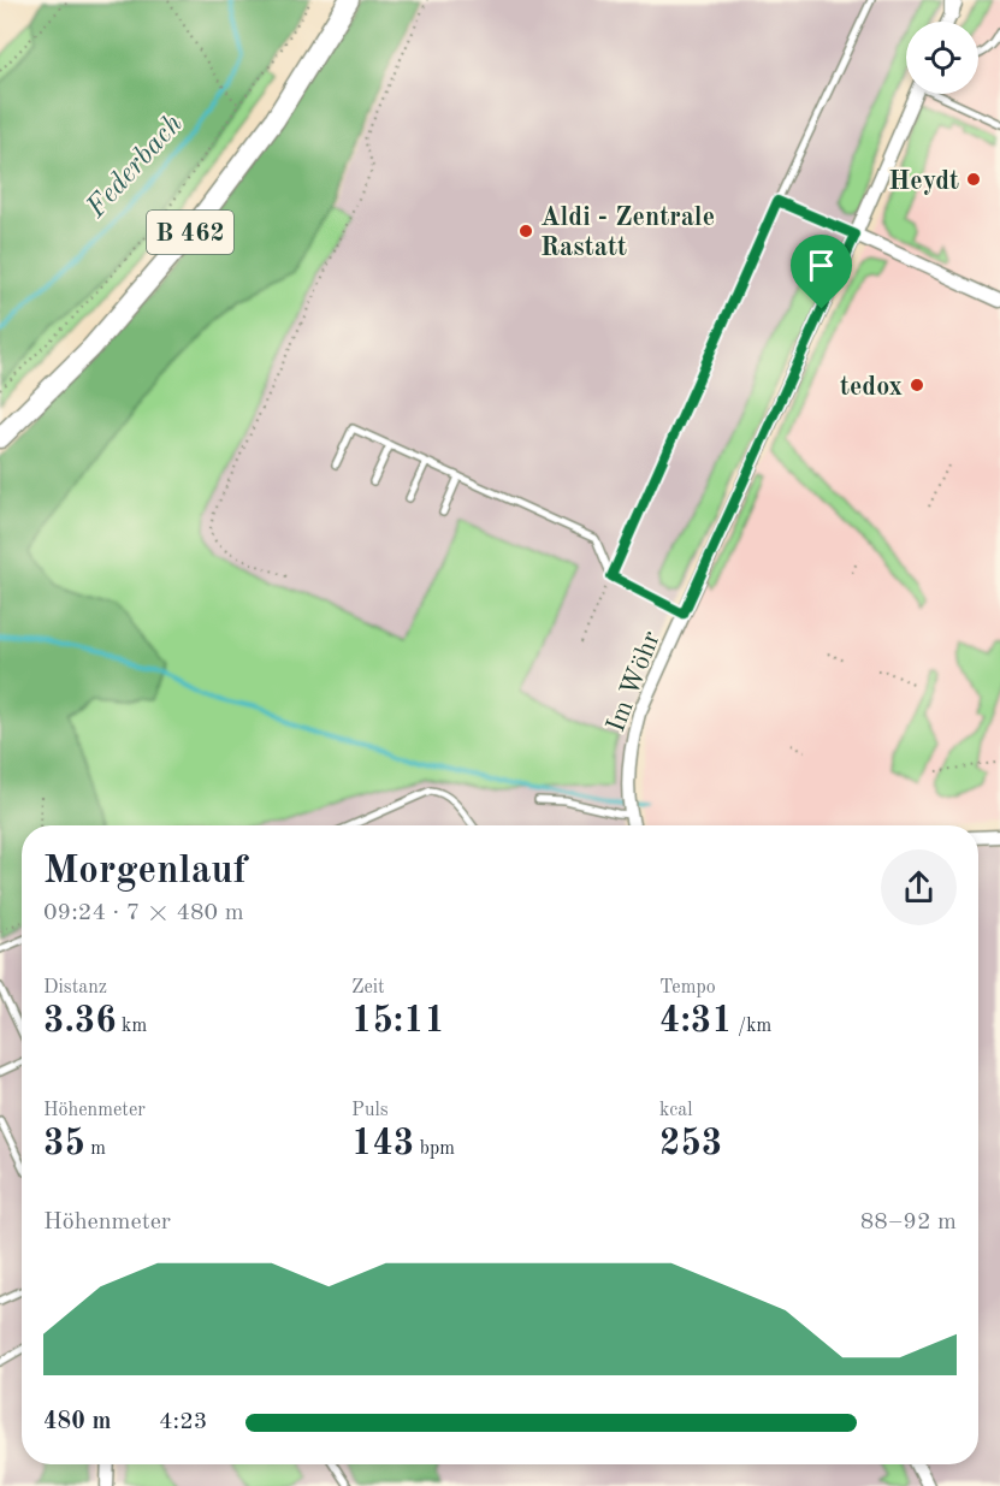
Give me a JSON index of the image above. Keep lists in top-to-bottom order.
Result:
{
  "streets": {
    "main road": ["B 462"],
    "street": ["Im Wöhr"]
  },
  "water": ["Federbach"],
  "places": ["Heydt", "Aldi - Zentrale Rastatt", "tedox"],
  "page": {
    "heading": ["Morgenlauf", "09:24 · 7 × 480 m"],
    "stats": [
      ["Distanz", "3.36 km"],
      ["Zeit", "15:11"],
      ["Tempo", "4:31 /km"],
      ["Höhenmeter", "35 m"],
      ["Puls", "143 bpm"],
      ["kcal", "253"]
    ],
    "chart": ["Höhenmeter", "88–92 m"],
    "list": [
      {
        "name": "480 m",
        "note": "4:23"
      }
    ]
  }
}
